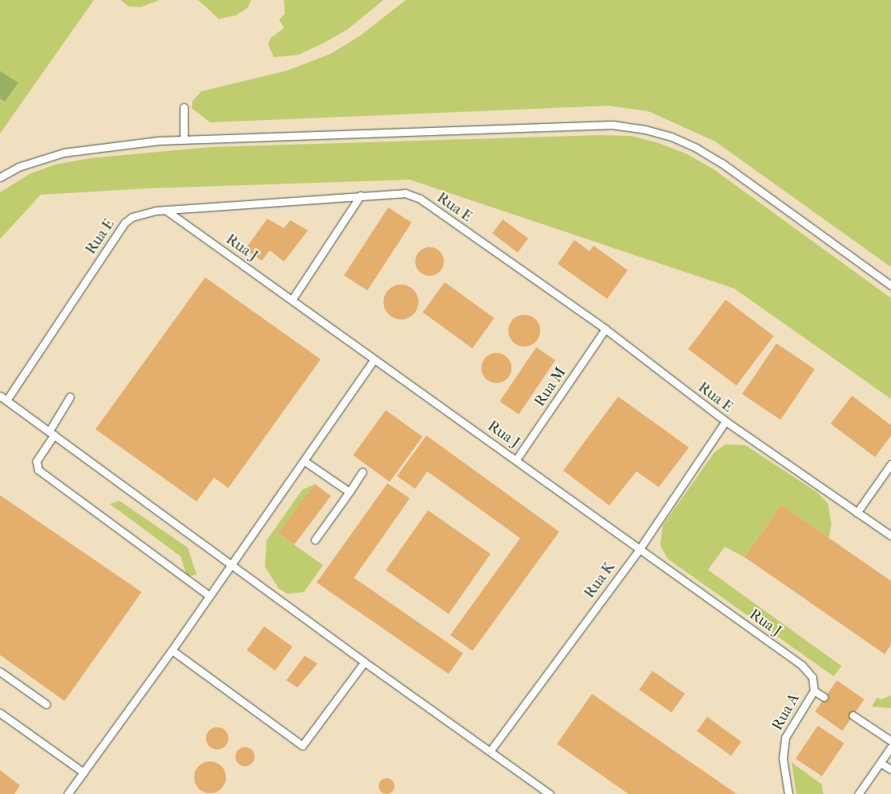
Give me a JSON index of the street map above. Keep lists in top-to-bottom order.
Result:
{
  "streets": {
    "lane": [
      "Rua E",
      "Rua J",
      "Rua M",
      "Rua K",
      "Rua A"
    ]
  },
  "crossings": [
    ["Rua E", "Rua J"],
    ["Rua E", "Rua M"],
    ["Rua E", "Rua K"],
    ["Rua J", "Rua M"],
    ["Rua J", "Rua K"],
    ["Rua J", "Rua A"]
  ]
}
